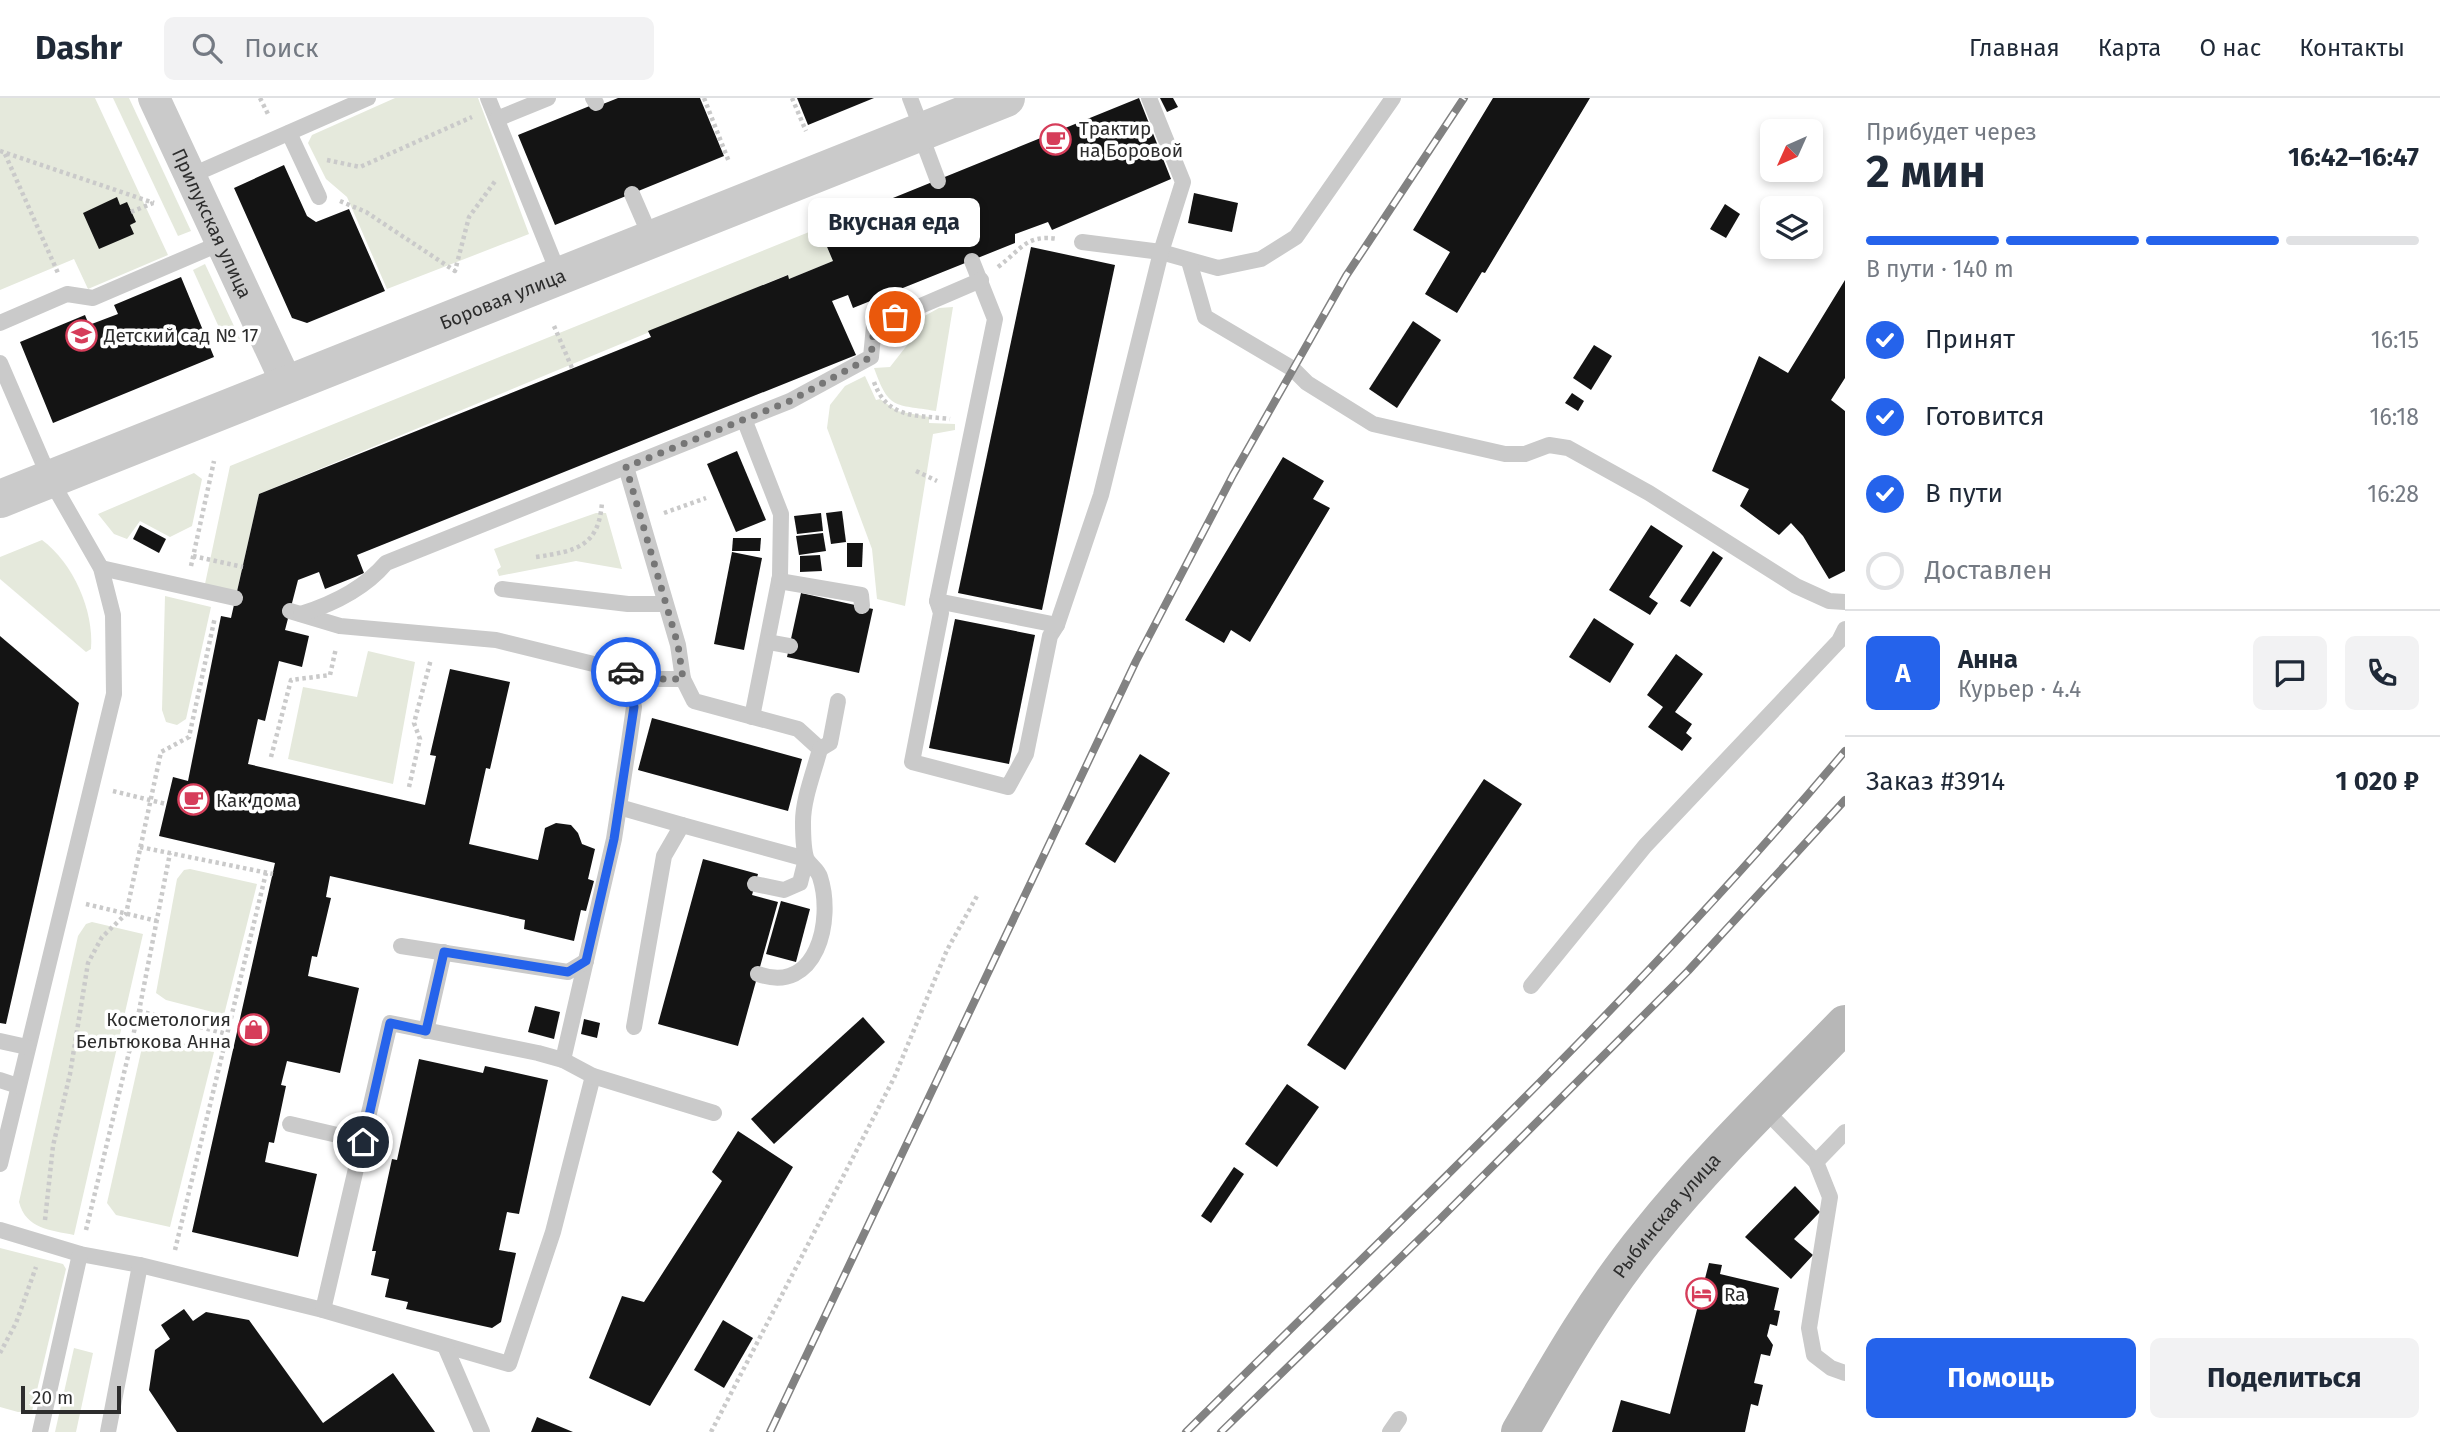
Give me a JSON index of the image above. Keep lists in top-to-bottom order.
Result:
{
  "streets": {
    "main road": ["Рыбинская улица"],
    "street": ["Прилукская улица", "Боровая улица"]
  },
  "crossings": [
    ["Прилукская улица", "Боровая улица"]
  ],
  "places": {
    "cafe": ["Трактир на Боровой", "Как дома"],
    "other": ["Вкусная еда"],
    "school or university": ["Детский сад № 17"],
    "shop": ["Косметология Бельтюкова Анна"],
    "hotel": ["Ra"]
  },
  "scale_bar": "20 m",
  "north": "bottom left",
  "page": {
    "header": "Dashr",
    "search": "Поиск",
    "nav": [
      "Главная",
      "Карта",
      "О нас",
      "Контакты"
    ],
    "heading": ["2 мин", "Прибудет через", "16:42–16:47"],
    "panel": [
      "Анна",
      "Курьер · 4.4",
      "Заказ #3914",
      "1 020 ₽"
    ],
    "bubble": "Вкусная еда",
    "bar": "В пути · 140 m",
    "list": [
      ["Принят", "16:15"],
      ["Готовится", "16:18"],
      ["В пути", "16:28"],
      "Доставлен"
    ],
    "round": "А",
    "buttons": ["Помощь", "Поделиться"],
    "scale": "20 m"
  }
}
